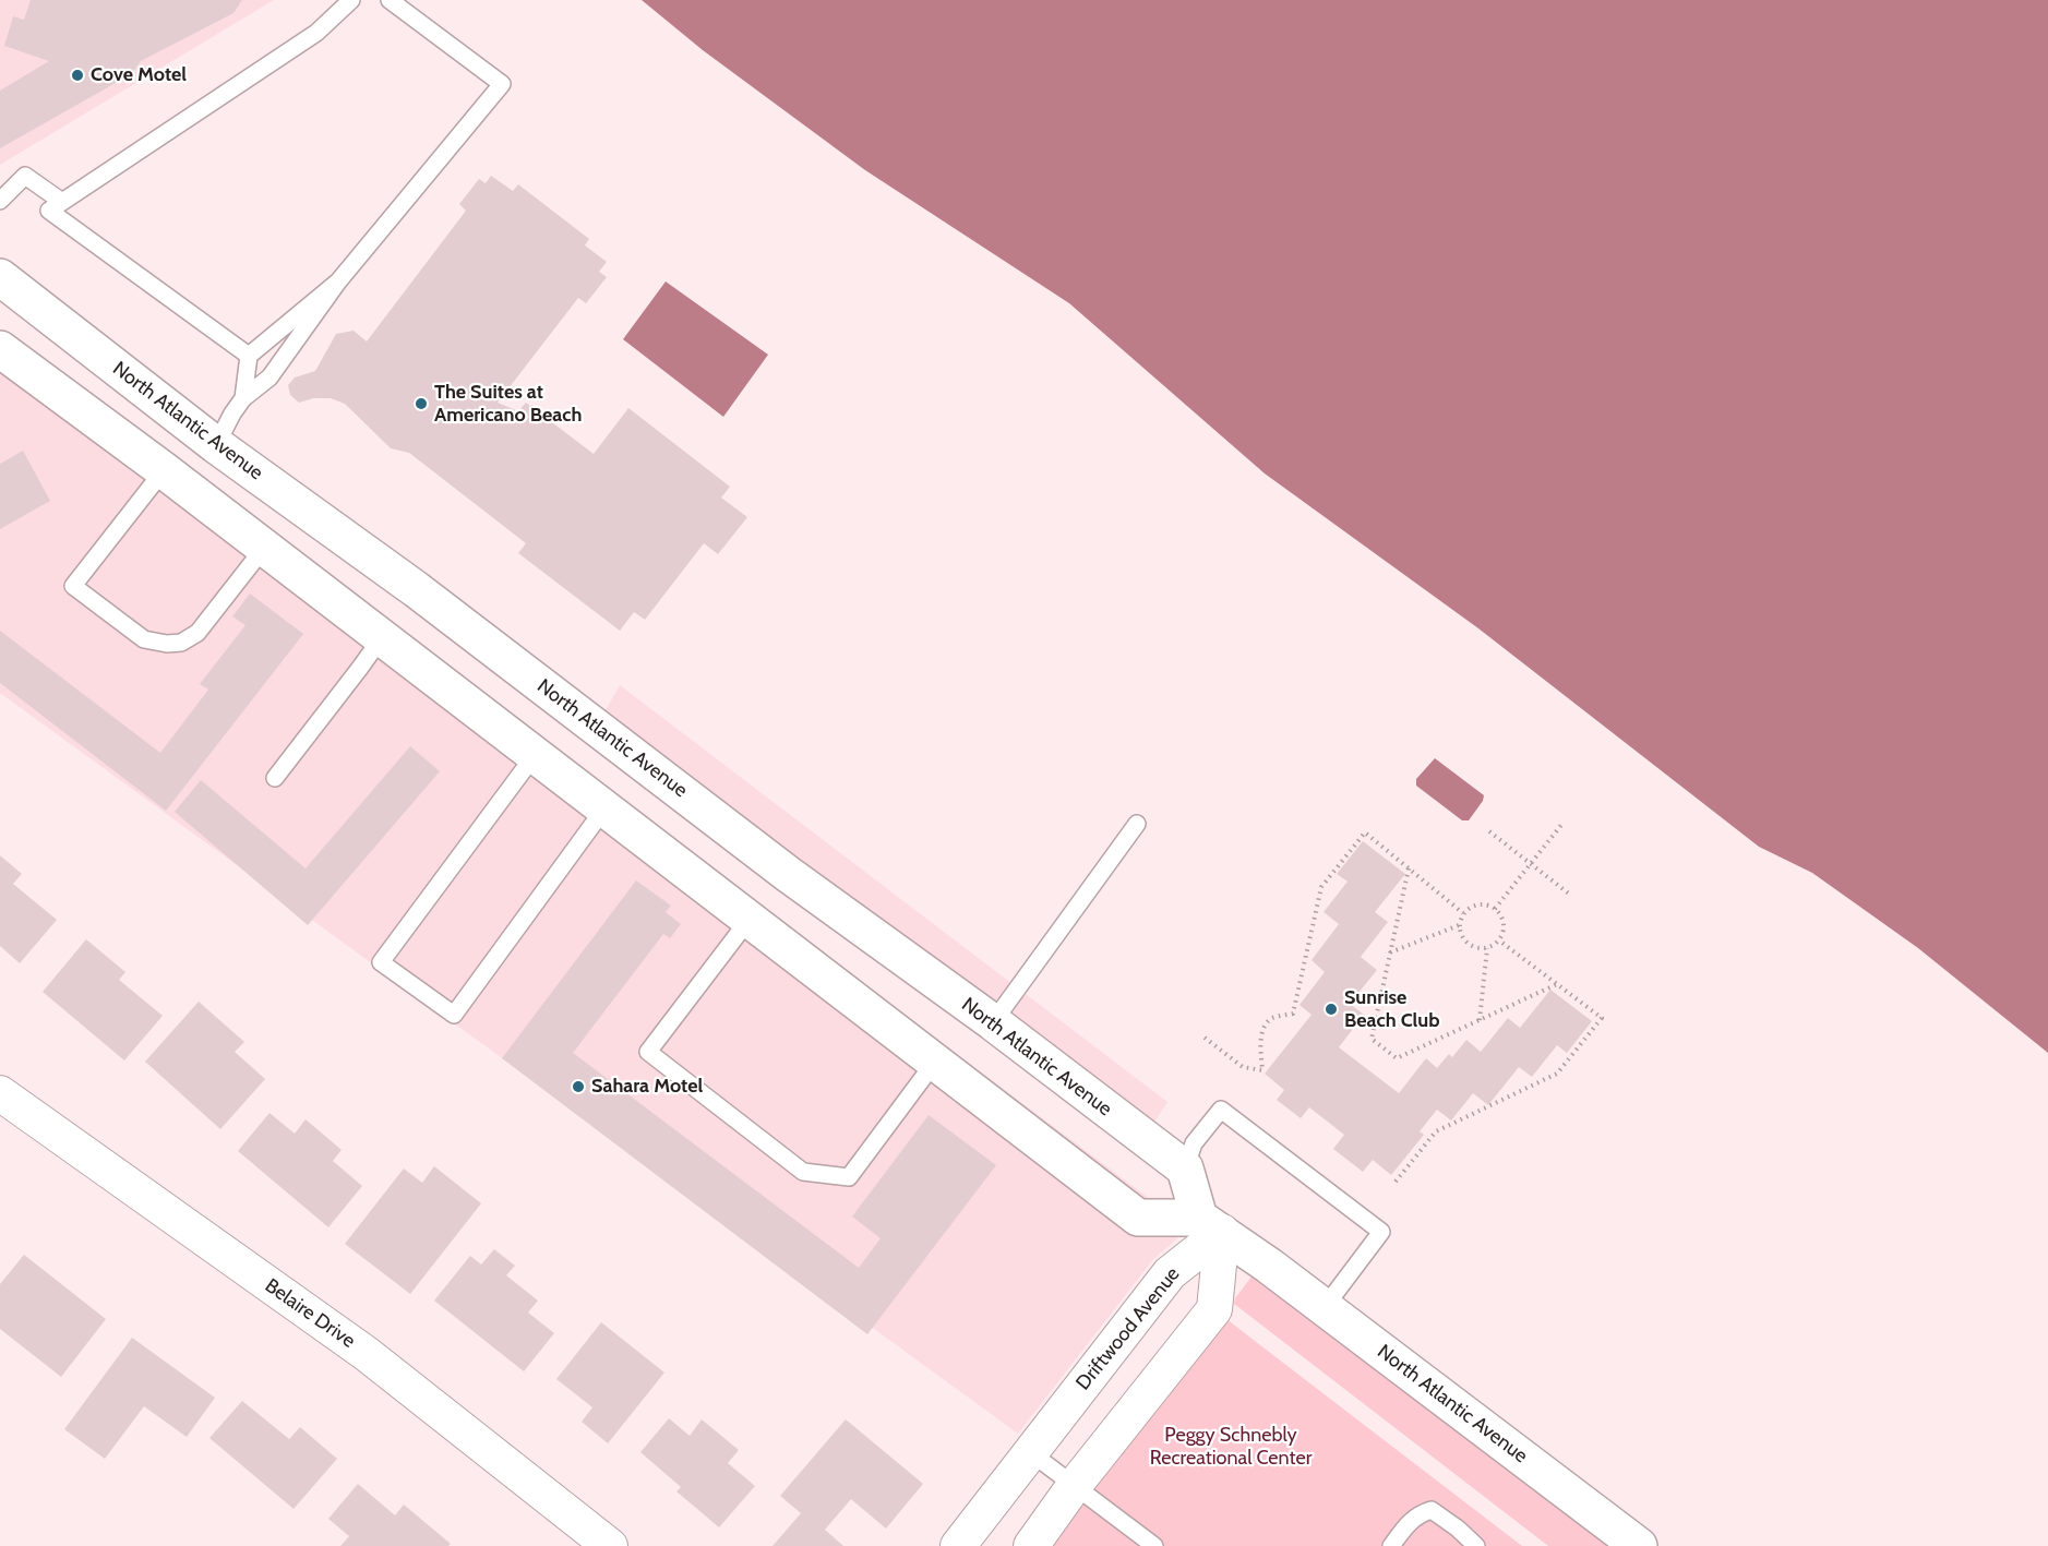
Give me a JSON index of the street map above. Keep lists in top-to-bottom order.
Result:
{
  "streets": {
    "main road": ["North Atlantic Avenue"],
    "street": ["Belaire Drive", "Driftwood Avenue"]
  },
  "crossings": [
    ["North Atlantic Avenue", "Driftwood Avenue"]
  ],
  "parks": ["Peggy Schnebly Recreational Center"],
  "places": [
    "Cove Motel",
    "The Suites at Americano Beach",
    "Sunrise Beach Club",
    "Sahara Motel"
  ]
}
